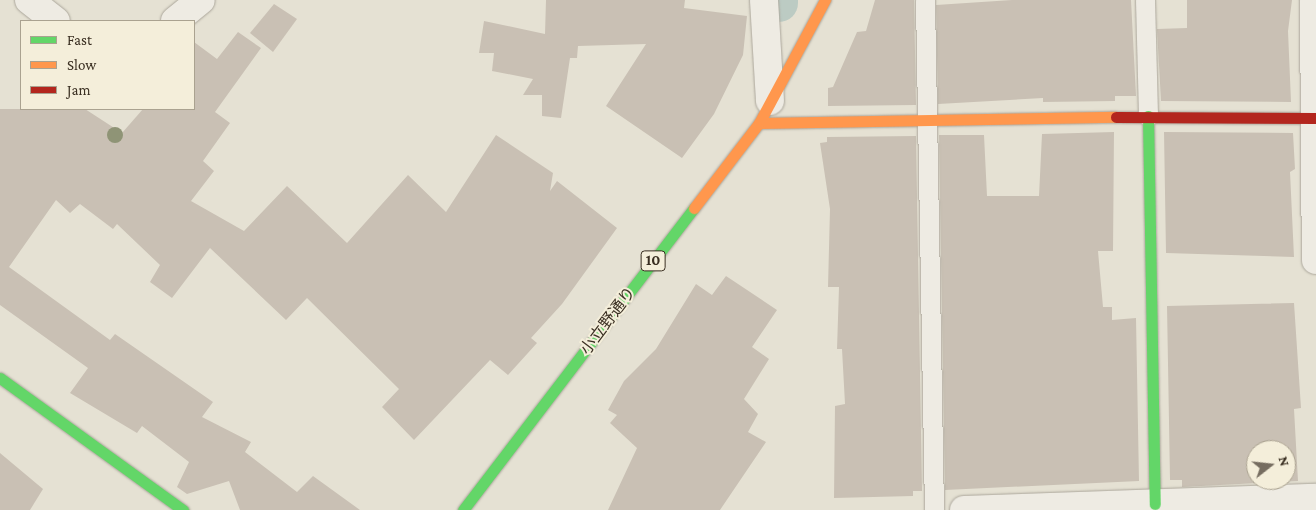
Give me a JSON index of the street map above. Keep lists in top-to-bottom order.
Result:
{
  "streets": {
    "street": ["10", "小立野通り"]
  },
  "legend": ["Fast", "Slow", "Jam"],
  "north": "right"
}
